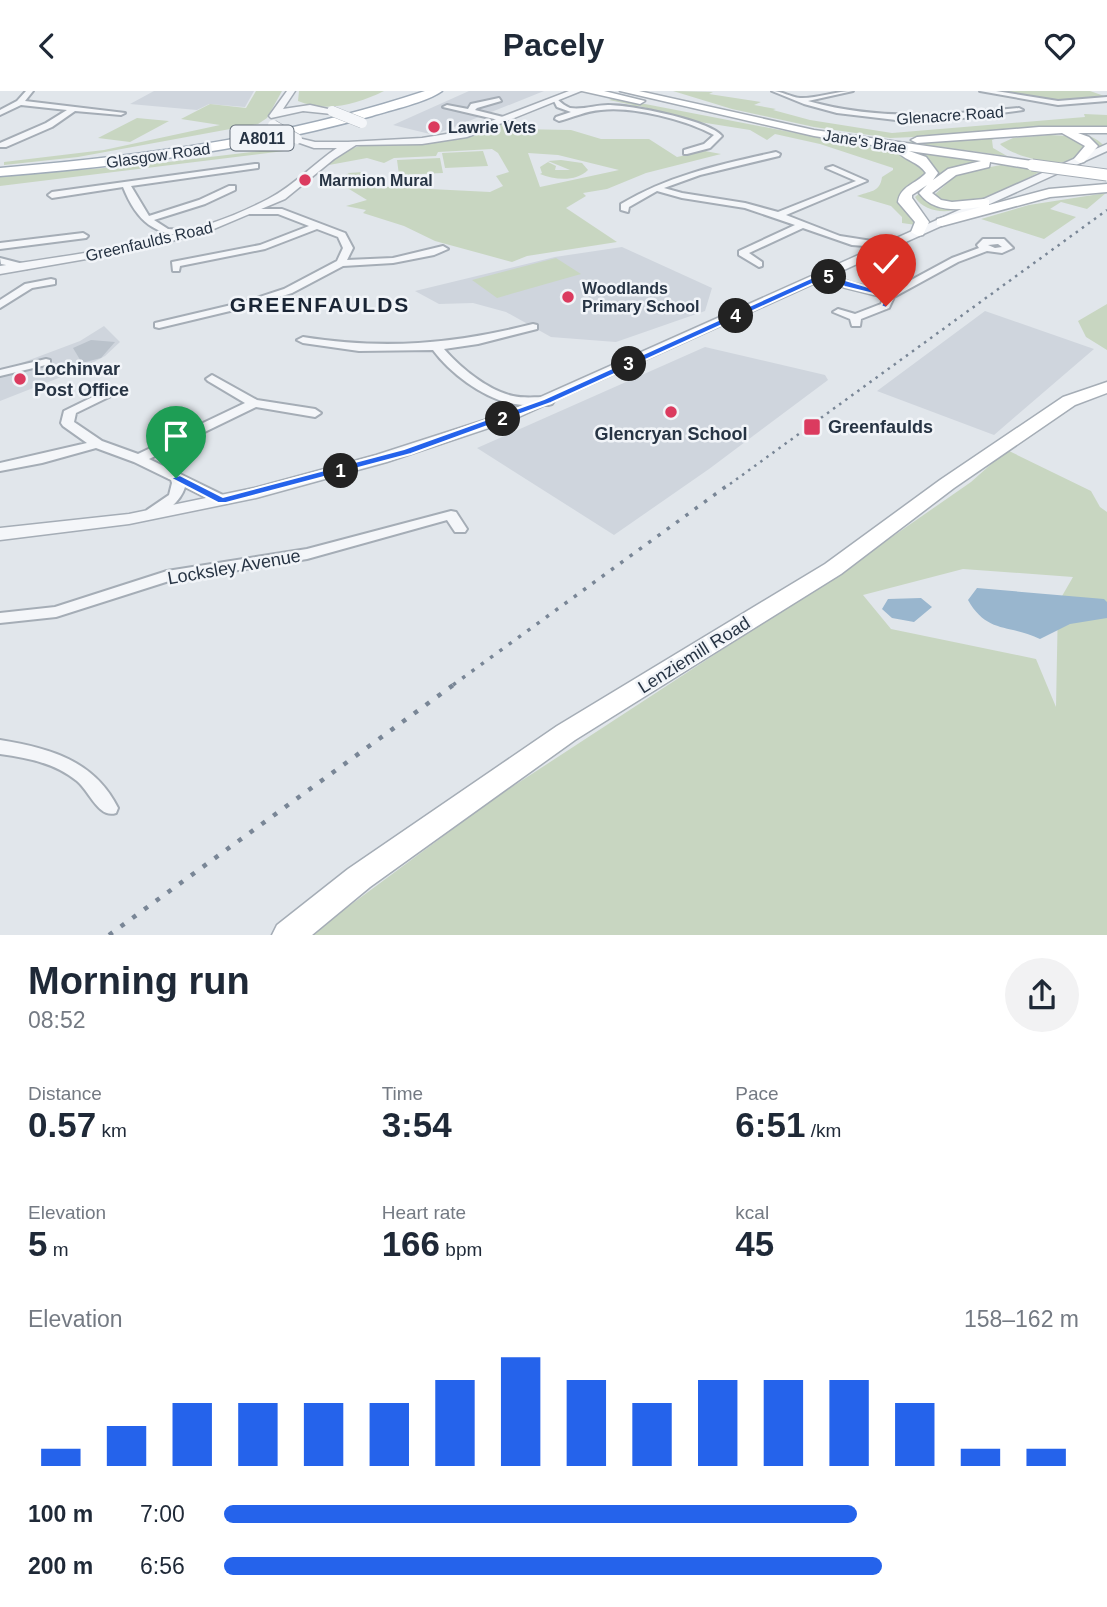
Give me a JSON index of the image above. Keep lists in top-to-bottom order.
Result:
{
  "streets": {
    "main road": [
      "A8011",
      "Jane's Brae",
      "Glasgow Road",
      "Lenziemill Road"
    ],
    "street": ["Glenacre Road", "Greenfaulds Road", "Locksley Avenue"]
  },
  "districts": ["GREENFAULDS"],
  "places": {
    "other": [
      "Lawrie Vets",
      "Marmion Mural",
      "Woodlands Primary School",
      "Lochinvar Post Office",
      "Glencryan School"
    ],
    "transit": ["Greenfaulds"]
  },
  "page": {
    "header": "Pacely",
    "pins": [
      "5",
      "4",
      "3",
      "2",
      "1"
    ],
    "heading": ["Morning run", "08:52"],
    "stats": [
      ["Distance", "0.57 km"],
      ["Time", "3:54"],
      ["Pace", "6:51 /km"],
      ["Elevation", "5 m"],
      ["Heart rate", "166 bpm"],
      ["kcal", "45"]
    ],
    "chart": ["Elevation", "158–162 m"],
    "list": [
      {
        "name": "100 m",
        "note": "7:00"
      },
      {
        "name": "200 m",
        "note": "6:56"
      }
    ]
  }
}
